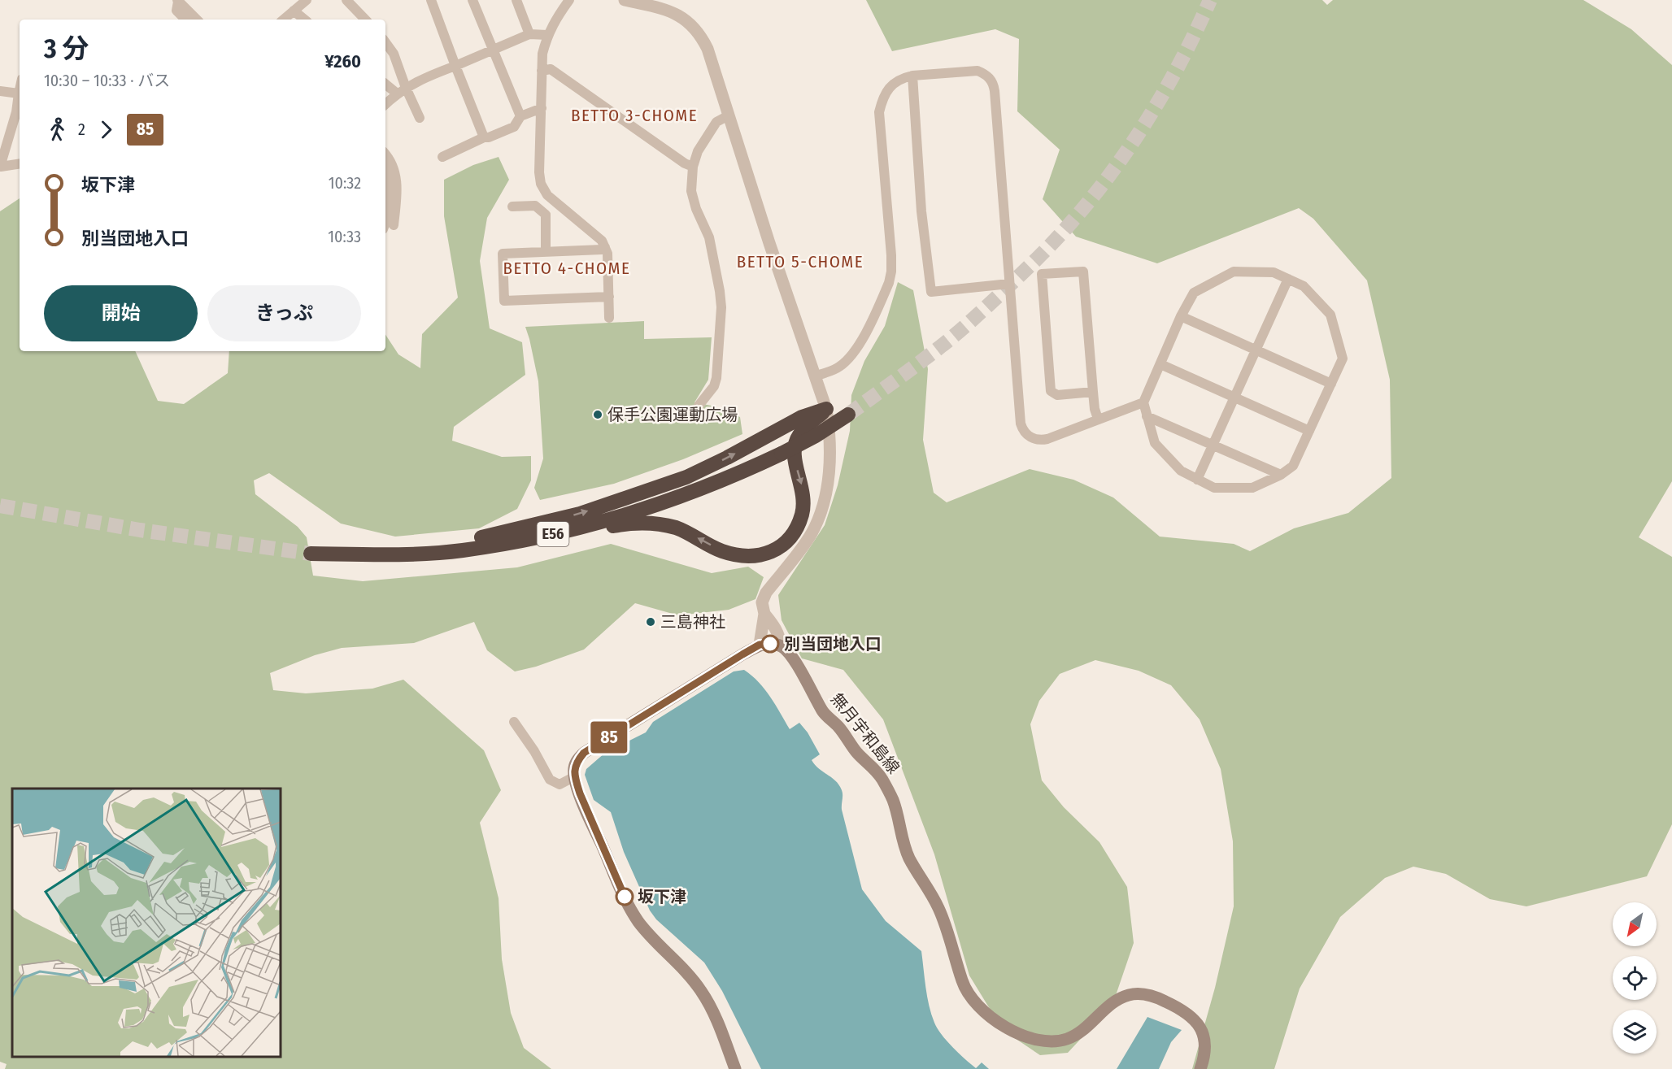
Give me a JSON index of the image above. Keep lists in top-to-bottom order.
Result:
{
  "streets": {
    "highway": ["E56"],
    "main road": ["無月宇和島線"]
  },
  "districts": ["BETTO 3-CHOME", "BETTO 5-CHOME", "BETTO 4-CHOME"],
  "places": [
    "保手公園運動広場",
    "三島神社",
    "別当団地入口",
    "坂下津"
  ],
  "lines": ["bus line 85"],
  "north": "bottom left",
  "page": {
    "on_map": "85",
    "heading": ["3 分", "10:30 – 10:33 · バス", "¥260"],
    "legs": ["2", "85"],
    "list": [
      {
        "name": "坂下津",
        "value": "10:32"
      },
      {
        "name": "別当団地入口",
        "value": "10:33"
      }
    ],
    "buttons": ["開始", "きっぷ"]
  }
}
